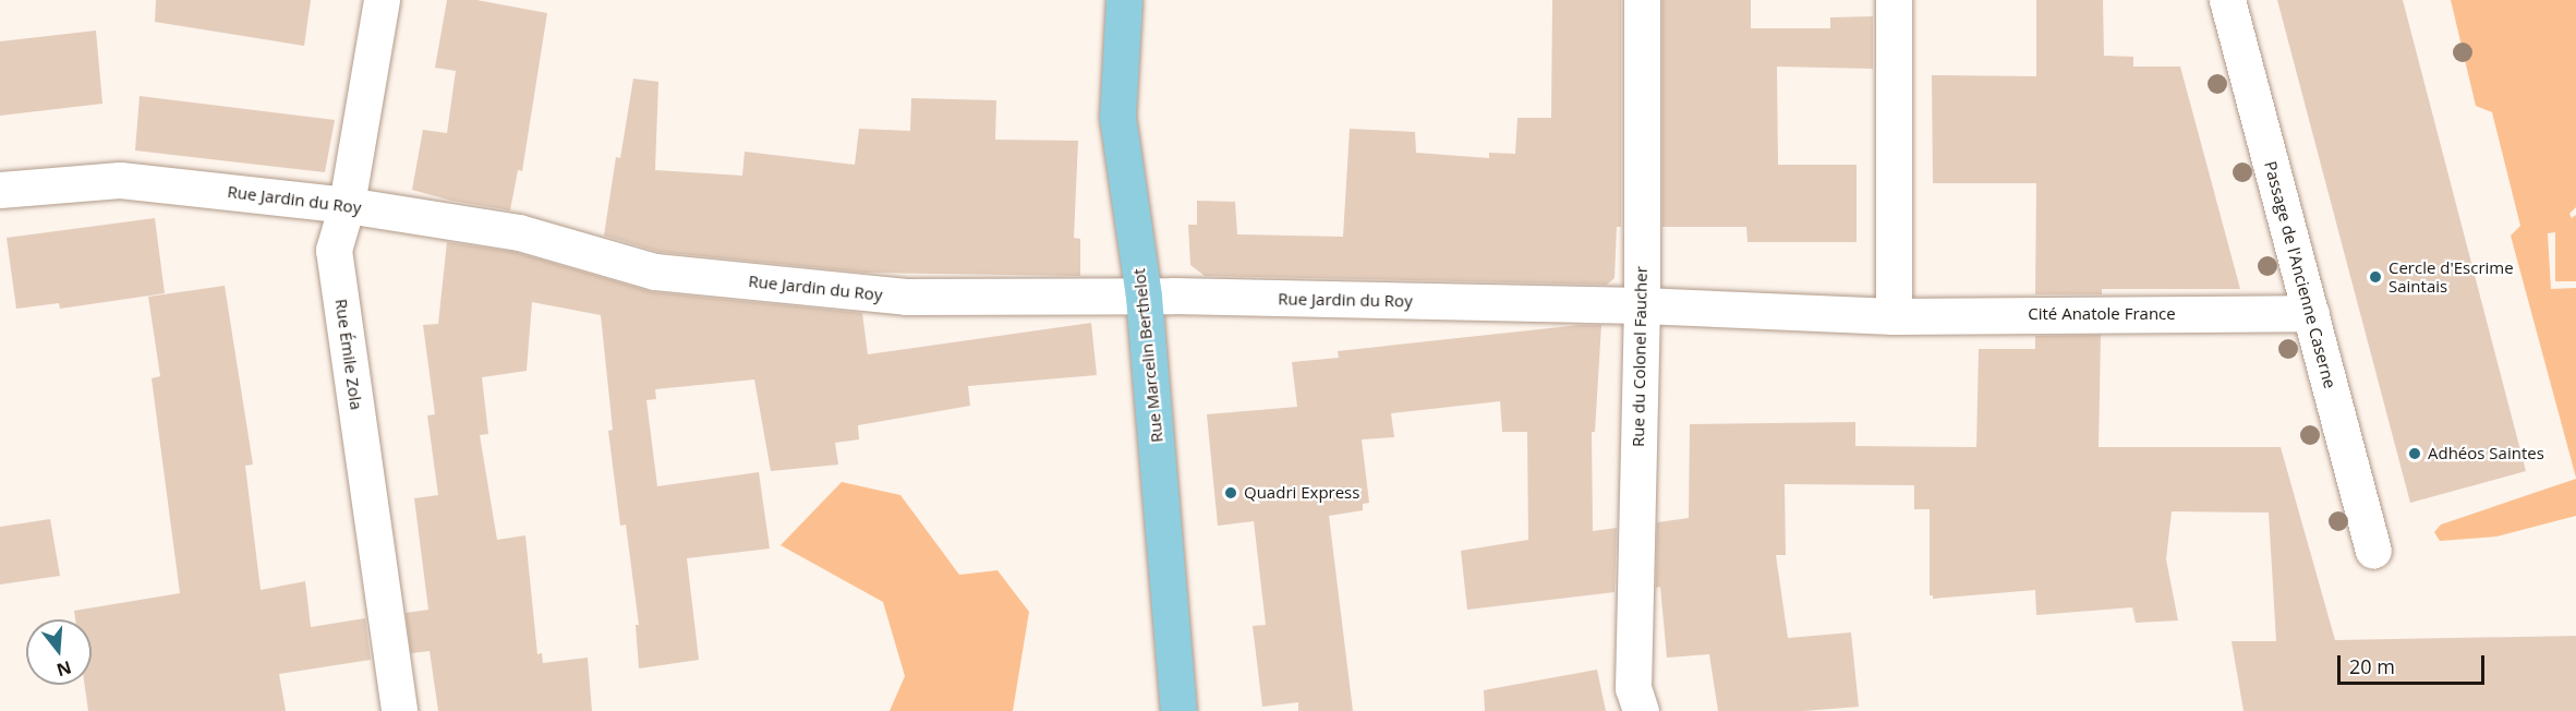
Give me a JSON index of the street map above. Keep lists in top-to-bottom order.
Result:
{
  "streets": {
    "main road": ["Rue Marcelin Berthelot"],
    "street": [
      "Rue Jardin du Roy",
      "Passage de l'Ancienne Caserne",
      "Cité Anatole France",
      "Rue Émile Zola",
      "Rue du Colonel Faucher"
    ]
  },
  "crossings": [
    ["Rue Jardin du Roy", "Cité Anatole France"],
    ["Rue Jardin du Roy", "Rue Émile Zola"],
    ["Rue Jardin du Roy", "Rue Marcelin Berthelot"],
    ["Rue Jardin du Roy", "Rue du Colonel Faucher"],
    ["Passage de l'Ancienne Caserne", "Cité Anatole France"],
    ["Cité Anatole France", "Rue du Colonel Faucher"]
  ],
  "places": ["Cercle d'Escrime Saintais", "Adhéos Saintes", "Quadri Express"],
  "scale_bar": "20 m",
  "north": "bottom"
}
